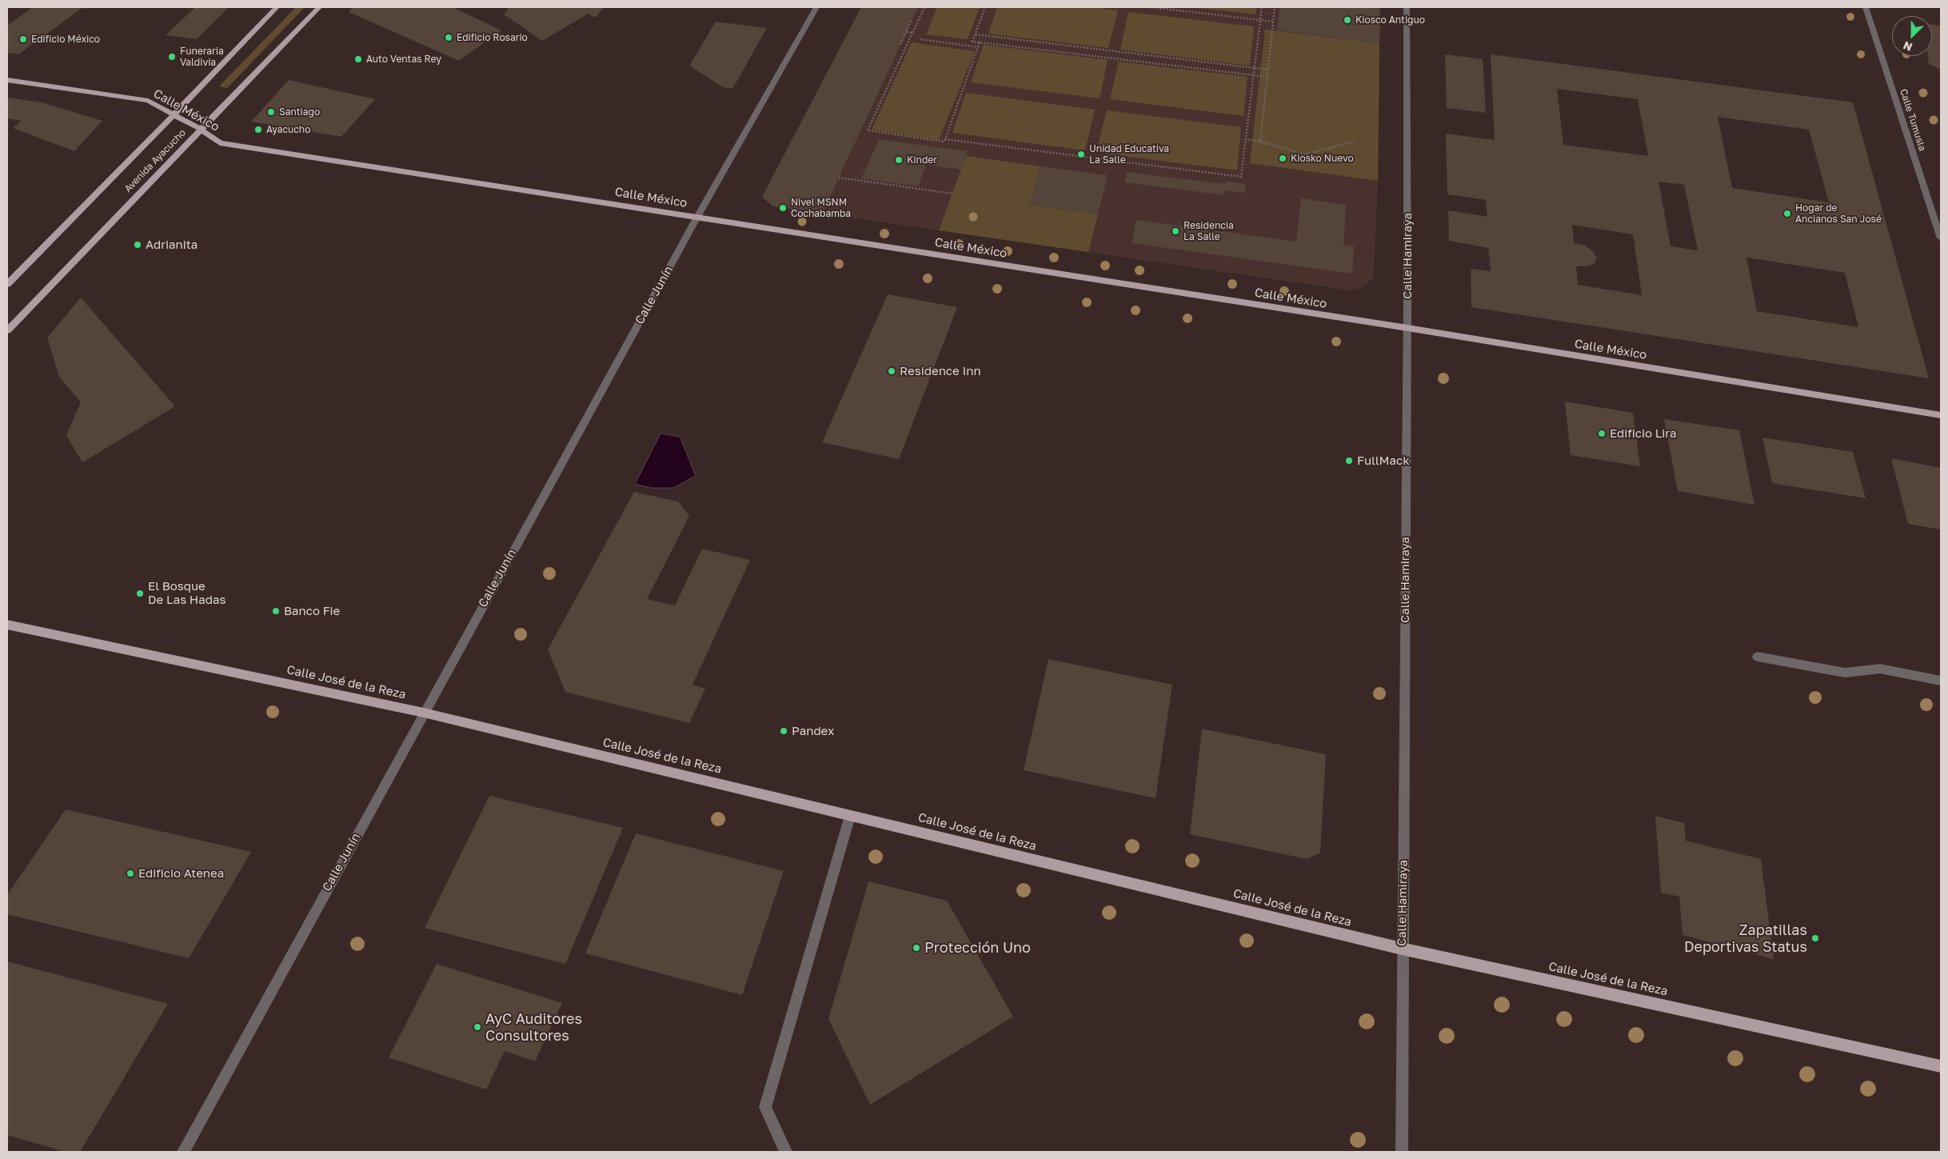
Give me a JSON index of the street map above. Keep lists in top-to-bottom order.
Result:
{
  "streets": {
    "main road": ["Calle México", "Avenida Ayacucho", "Calle José de la Reza"],
    "street": ["Calle Tumusla", "Calle Hamiraya", "Calle Junín"]
  },
  "crossings": [
    ["Calle México", "Avenida Ayacucho"],
    ["Calle México", "Calle Hamiraya"],
    ["Calle México", "Calle Junín"],
    ["Calle Hamiraya", "Calle José de la Reza"],
    ["Calle Junín", "Calle José de la Reza"]
  ],
  "places": [
    "Kiosco Antiguo",
    "Edificio Rosario",
    "Edificio México",
    "Funeraria Valdivia",
    "Auto Ventas Rey",
    "Santiago",
    "Ayacucho",
    "Unidad Educativa La Salle",
    "Kiosko Nuevo",
    "Kinder",
    "Nivel MSNM Cochabamba",
    "Hogar de Ancianos San José",
    "Residencia La Salle",
    "Adrianita",
    "Residence Inn",
    "Edificio Lira",
    "FullMack",
    "El Bosque De Las Hadas",
    "Banco Fie",
    "Pandex",
    "Edificio Atenea",
    "Zapatillas Deportivas Status",
    "Protección Uno",
    "AyC Auditores Consultores"
  ],
  "north": "bottom left"
}
